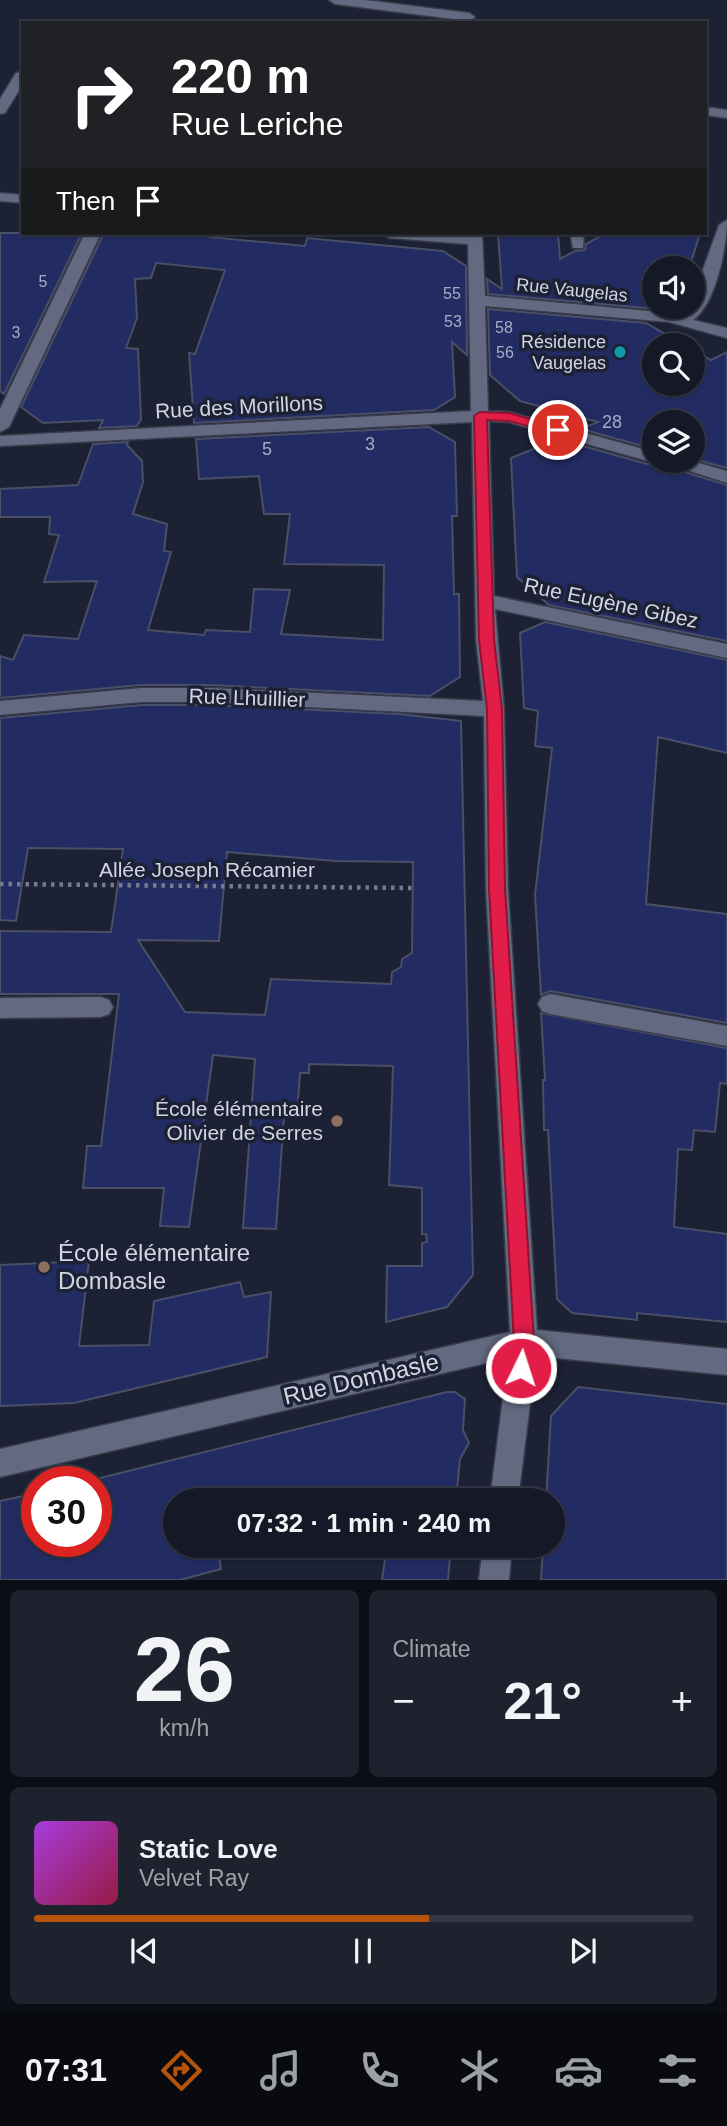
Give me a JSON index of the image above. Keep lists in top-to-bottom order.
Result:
{
  "streets": {
    "street": [
      "Rue Vaugelas",
      "Rue des Morillons",
      "Rue Eugène Gibez",
      "Rue Lhuillier",
      "Rue Dombasle"
    ],
    "path": ["Allée Joseph Récamier"]
  },
  "places": ["Résidence Vaugelas", "École élémentaire Olivier de Serres", "École élémentaire Dombasle"],
  "house_numbers": [
    "5",
    "55",
    "53",
    "58",
    "3",
    "56",
    "28",
    "3",
    "5"
  ],
  "page": {
    "turn": ["220 m", "Rue Leriche"],
    "then": "Then",
    "limit": "30",
    "trip": "07:32 · 1 min · 240 m",
    "tile": [
      ["26", "km/h"],
      "Climate"
    ],
    "heat": ["−", "21°", "+"],
    "song": ["Static Love", "Velvet Ray"],
    "tabs": "07:31"
  }
}
